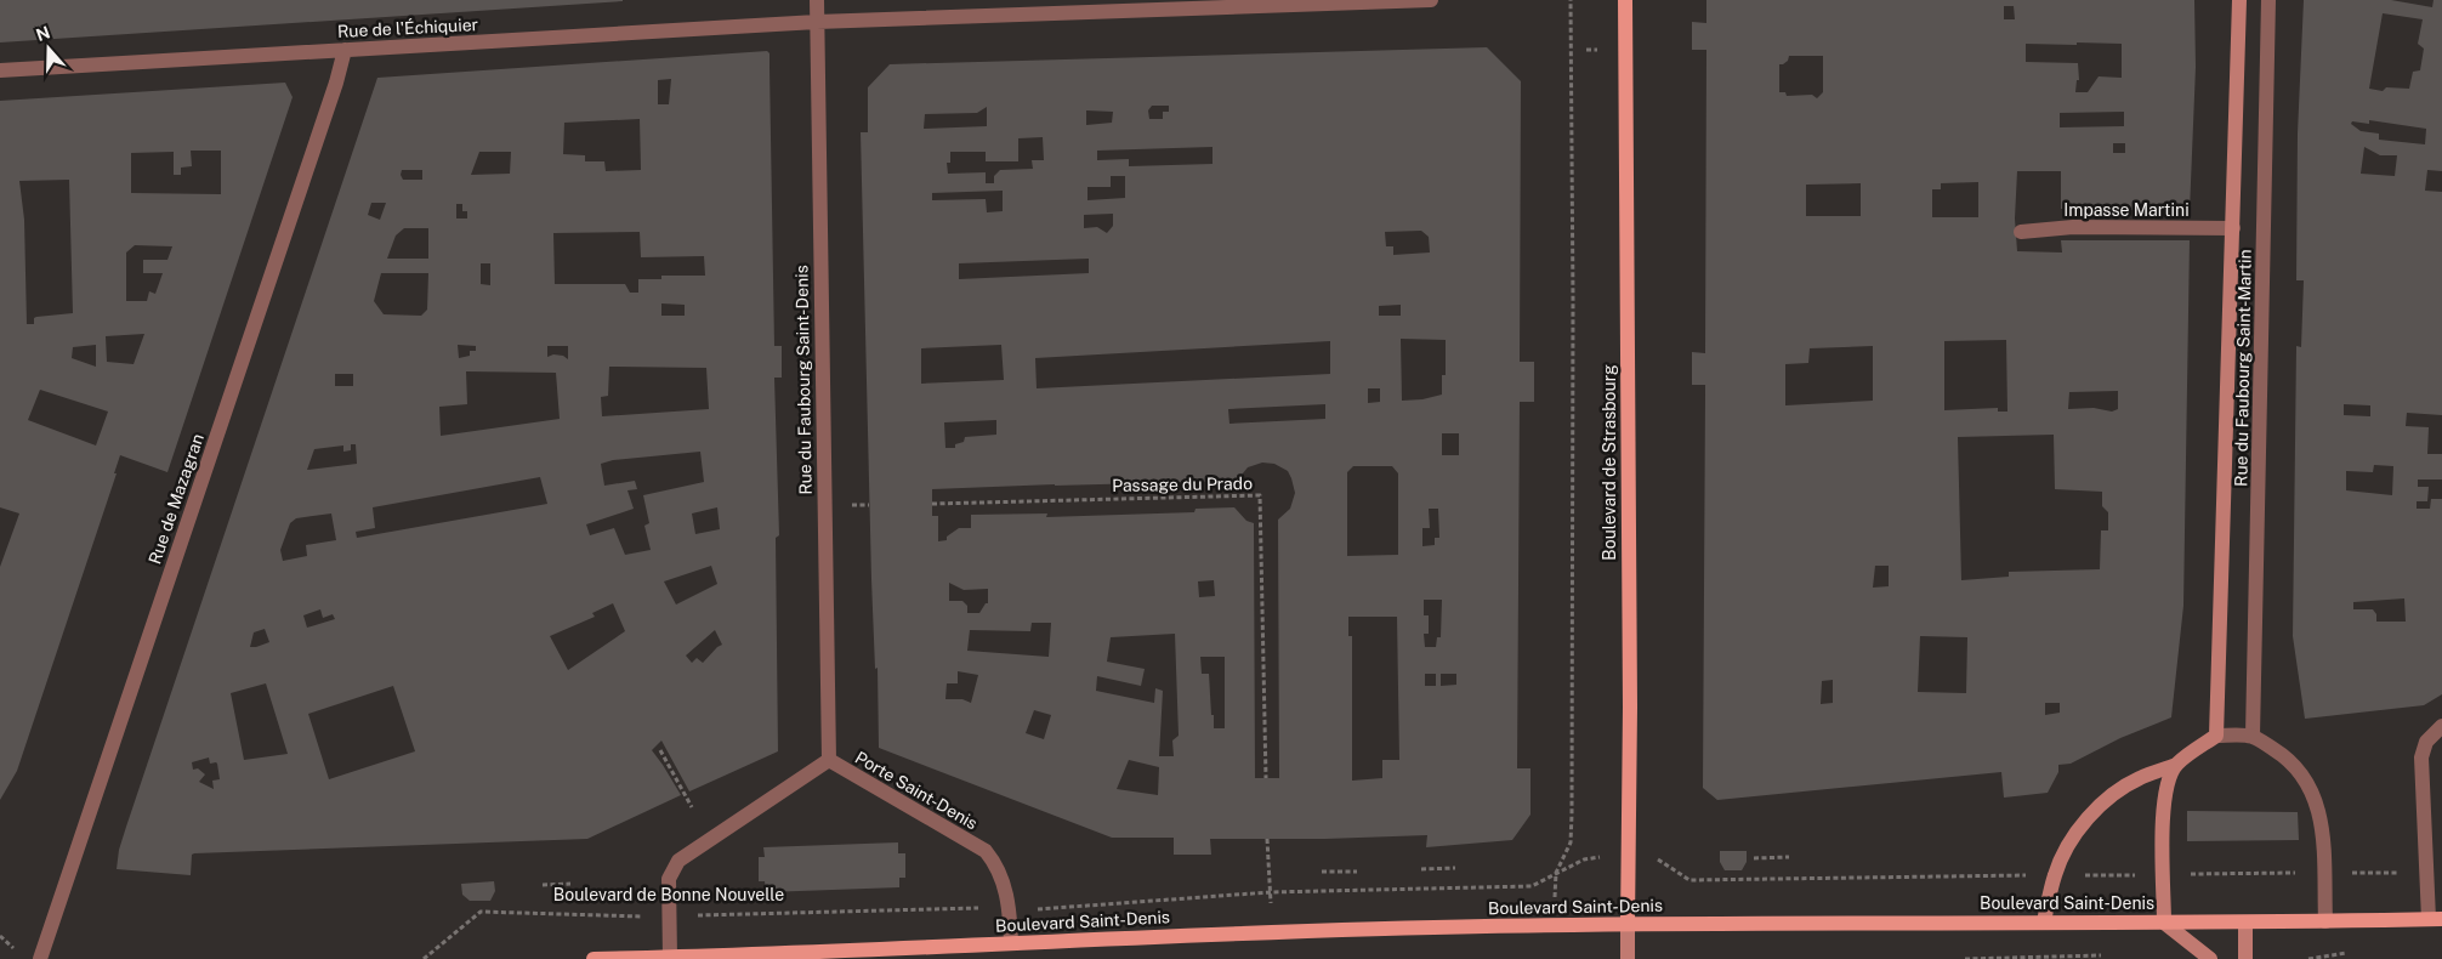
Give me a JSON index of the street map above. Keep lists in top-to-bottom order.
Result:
{
  "streets": {
    "main road": ["Rue du Faubourg Saint-Martin", "Boulevard de Strasbourg", "Boulevard Saint-Denis"],
    "street": [
      "Rue de l'Échiquier",
      "Impasse Martini",
      "Rue du Faubourg Saint-Denis",
      "Rue de Mazagran",
      "Porte Saint-Denis"
    ],
    "path": ["Passage du Prado", "Boulevard de Bonne Nouvelle"]
  },
  "crossings": [
    ["Rue de l'Échiquier", "Rue du Faubourg Saint-Denis"],
    ["Rue de l'Échiquier", "Rue de Mazagran"],
    ["Impasse Martini", "Rue du Faubourg Saint-Martin"],
    ["Rue du Faubourg Saint-Martin", "Boulevard Saint-Denis"],
    ["Rue du Faubourg Saint-Denis", "Porte Saint-Denis"],
    ["Boulevard de Strasbourg", "Boulevard Saint-Denis"],
    ["Porte Saint-Denis", "Boulevard de Bonne Nouvelle"],
    ["Porte Saint-Denis", "Boulevard Saint-Denis"],
    ["Boulevard de Bonne Nouvelle", "Boulevard Saint-Denis"]
  ],
  "north": "top"
}
